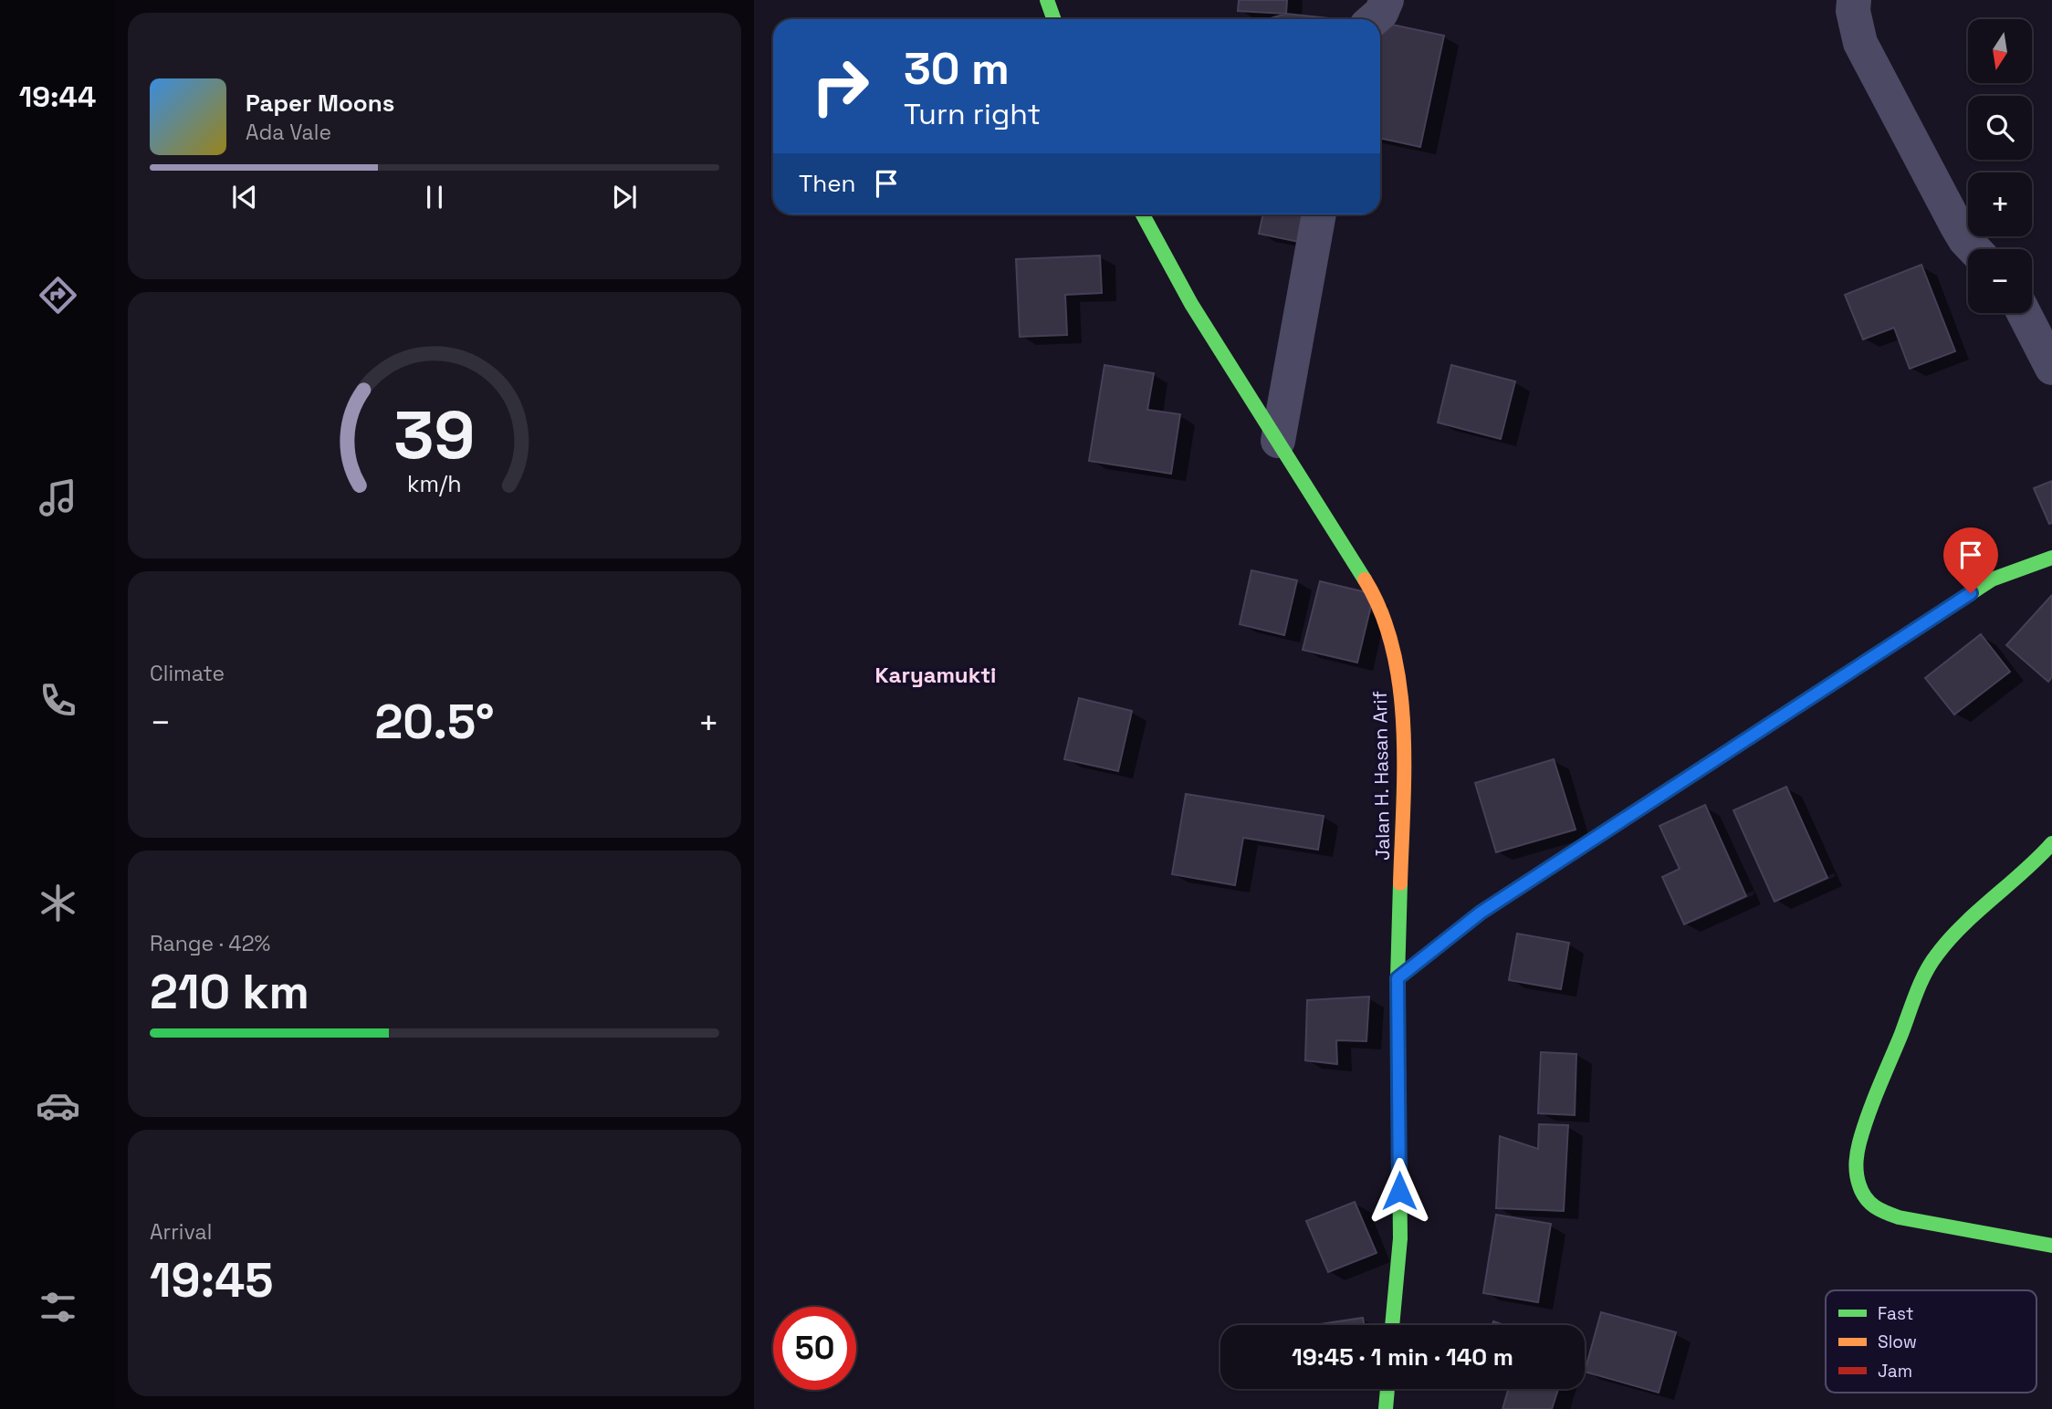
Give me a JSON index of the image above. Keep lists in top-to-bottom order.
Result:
{
  "streets": {
    "street": ["Jalan H. Hasan Arif"]
  },
  "districts": ["Karyamukti"],
  "legend": ["Fast", "Slow", "Jam"],
  "north": "bottom",
  "page": {
    "tabs": "19:44",
    "map_buttons": ["+", "−"],
    "turn": ["30 m", "Turn right"],
    "song": ["Paper Moons", "Ada Vale"],
    "then": "Then",
    "tile": [
      "Climate",
      ["Range · 42%", "210 km"],
      ["Arrival", "19:45"]
    ],
    "heat": ["−", "20.5°", "+"],
    "limit": "50",
    "trip": "19:45 · 1 min · 140 m",
    "gauge": ["39", "km/h"]
  }
}
